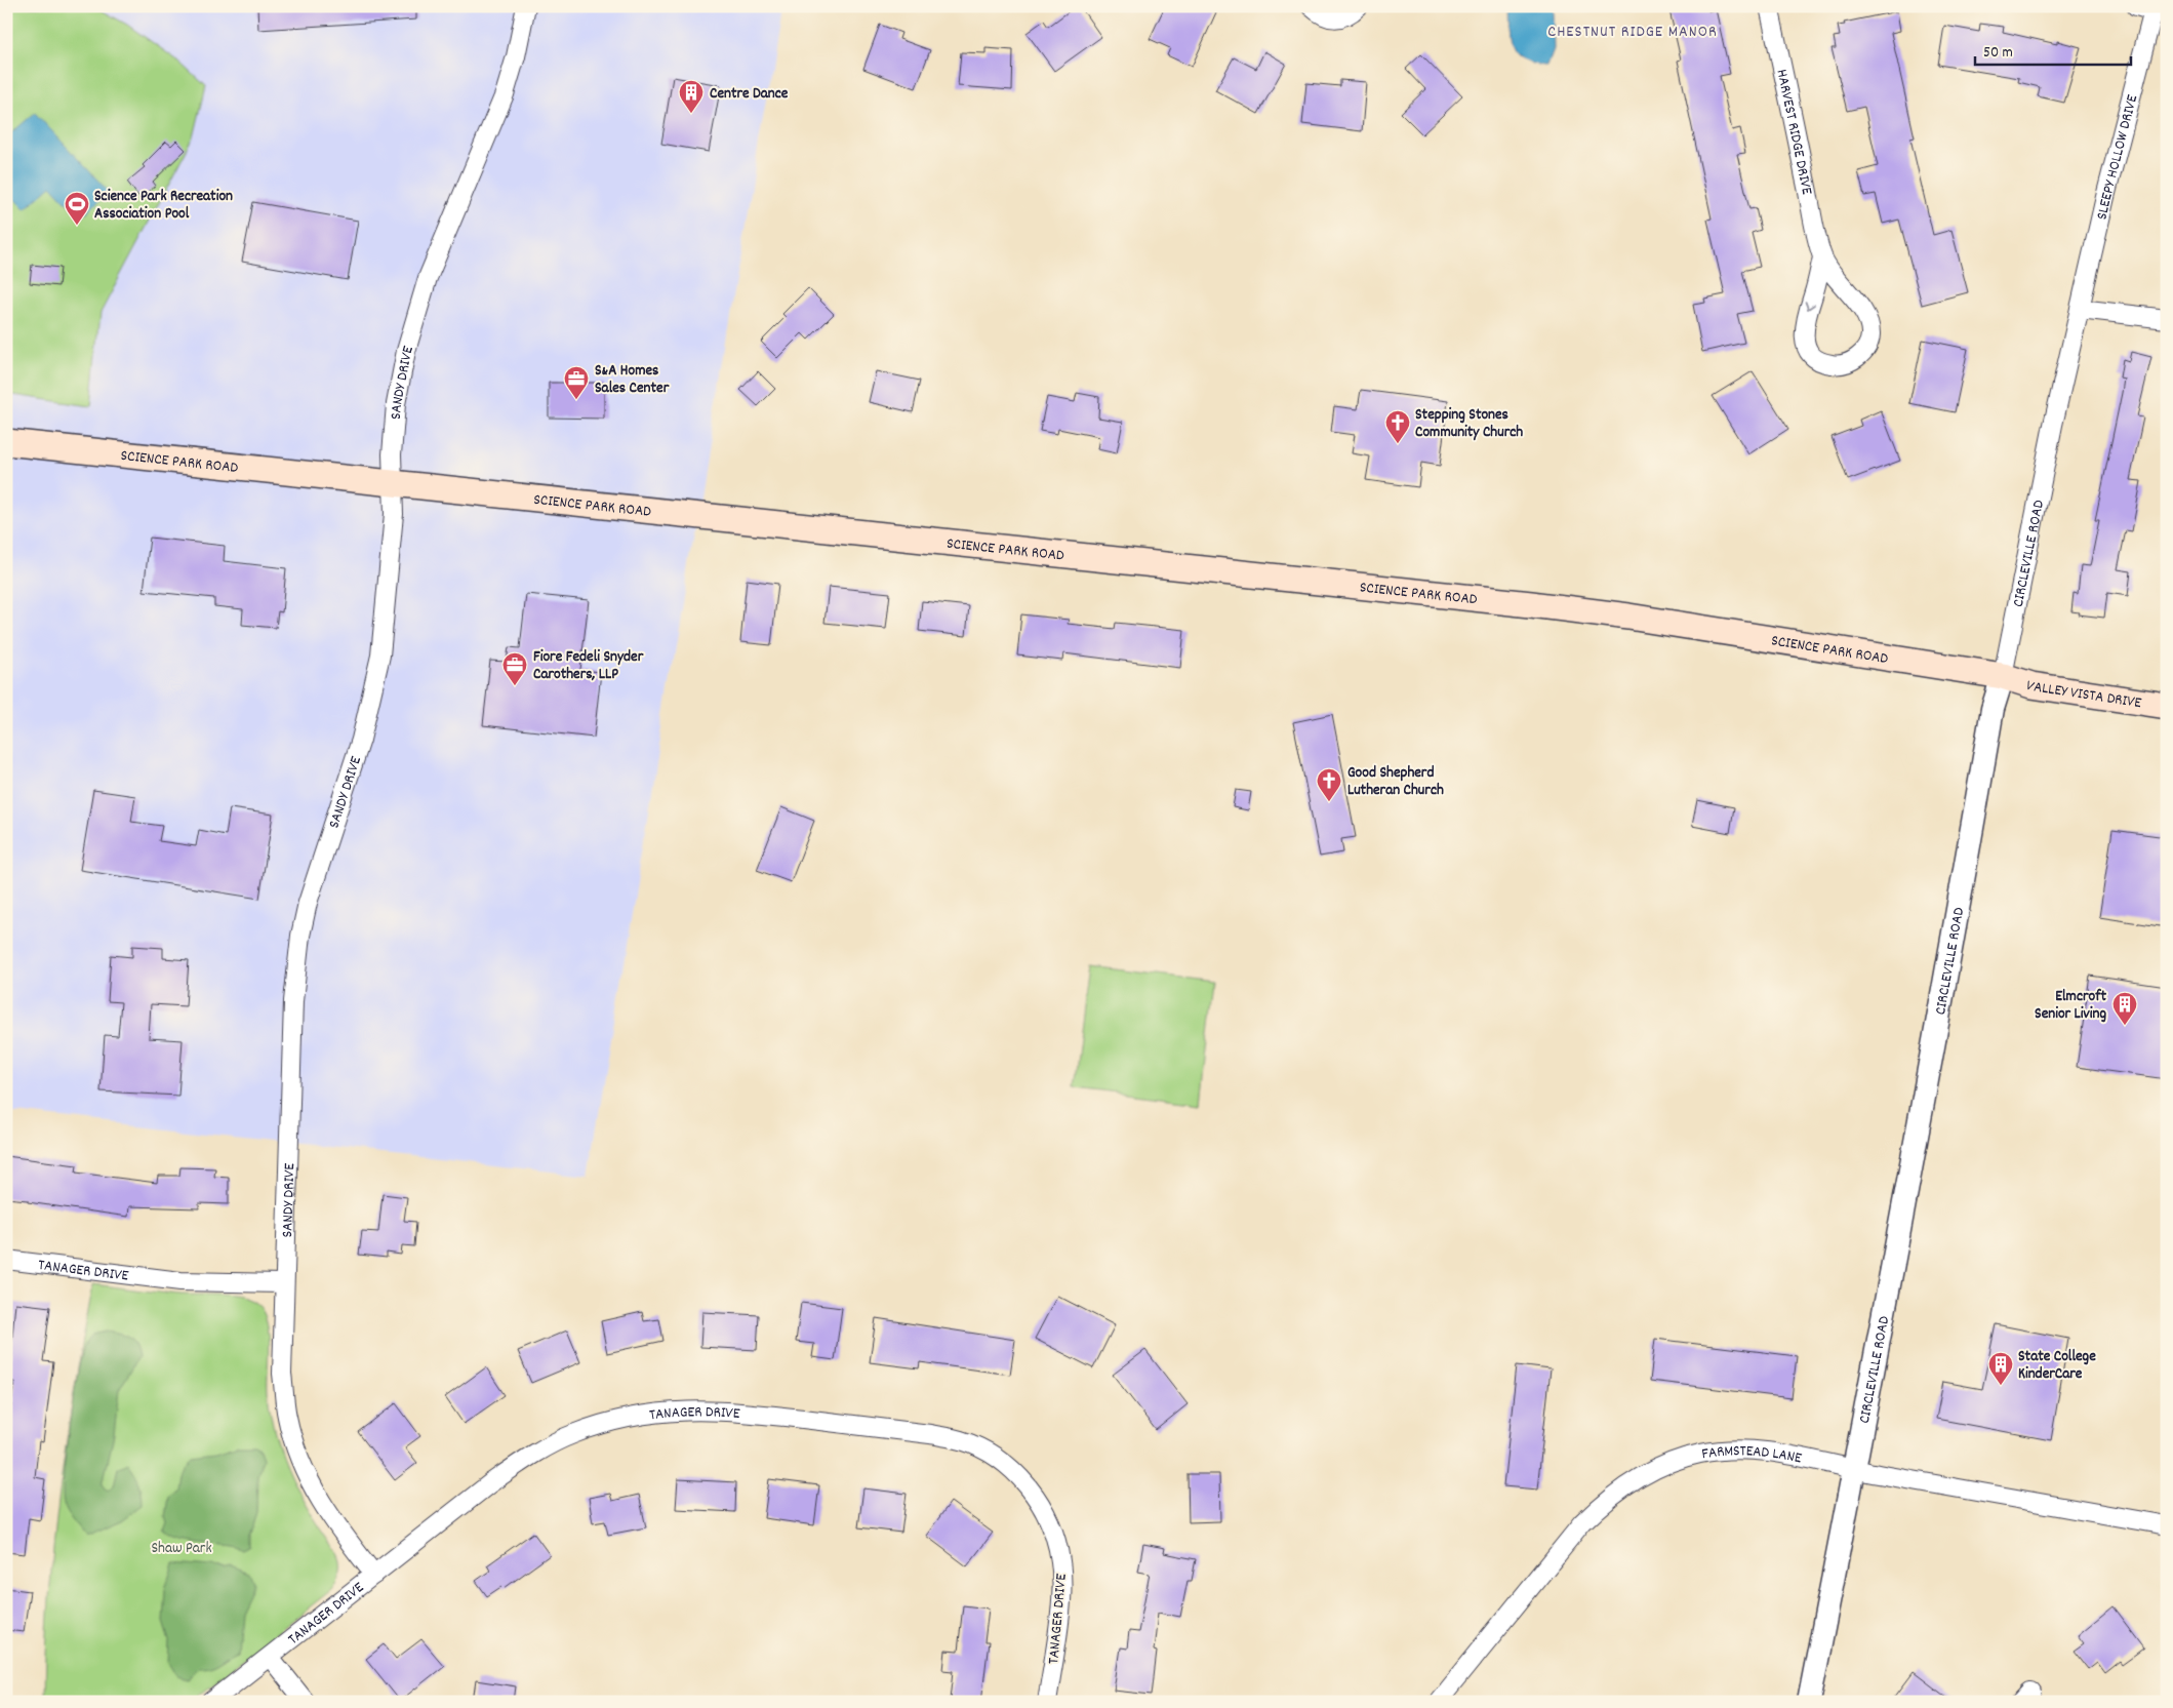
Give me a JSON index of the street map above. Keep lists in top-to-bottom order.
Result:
{
  "streets": {
    "main road": ["SCIENCE PARK ROAD", "VALLEY VISTA DRIVE"],
    "street": [
      "HARVEST RIDGE DRIVE",
      "SLEEPY HOLLOW DRIVE",
      "SANDY DRIVE",
      "CIRCLEVILLE ROAD",
      "TANAGER DRIVE",
      "FARMSTEAD LANE"
    ]
  },
  "crossings": [
    ["SLEEPY HOLLOW DRIVE", "CIRCLEVILLE ROAD"],
    ["SANDY DRIVE", "SCIENCE PARK ROAD"],
    ["SANDY DRIVE", "TANAGER DRIVE"],
    ["SCIENCE PARK ROAD", "CIRCLEVILLE ROAD"],
    ["SCIENCE PARK ROAD", "VALLEY VISTA DRIVE"],
    ["CIRCLEVILLE ROAD", "VALLEY VISTA DRIVE"],
    ["CIRCLEVILLE ROAD", "FARMSTEAD LANE"]
  ],
  "districts": ["CHESTNUT RIDGE MANOR"],
  "parks": ["Shaw Park"],
  "places": {
    "building": ["Centre Dance", "Elmcroft Senior Living", "State College KinderCare"],
    "sports": ["Science Park Recreation Association Pool"],
    "office": ["S&A Homes Sales Center", "Fiore Fedeli Snyder Carothers, LLP"],
    "church": ["Stepping Stones Community Church", "Good Shepherd Lutheran Church"]
  },
  "scale_bar": "50 m"
}
